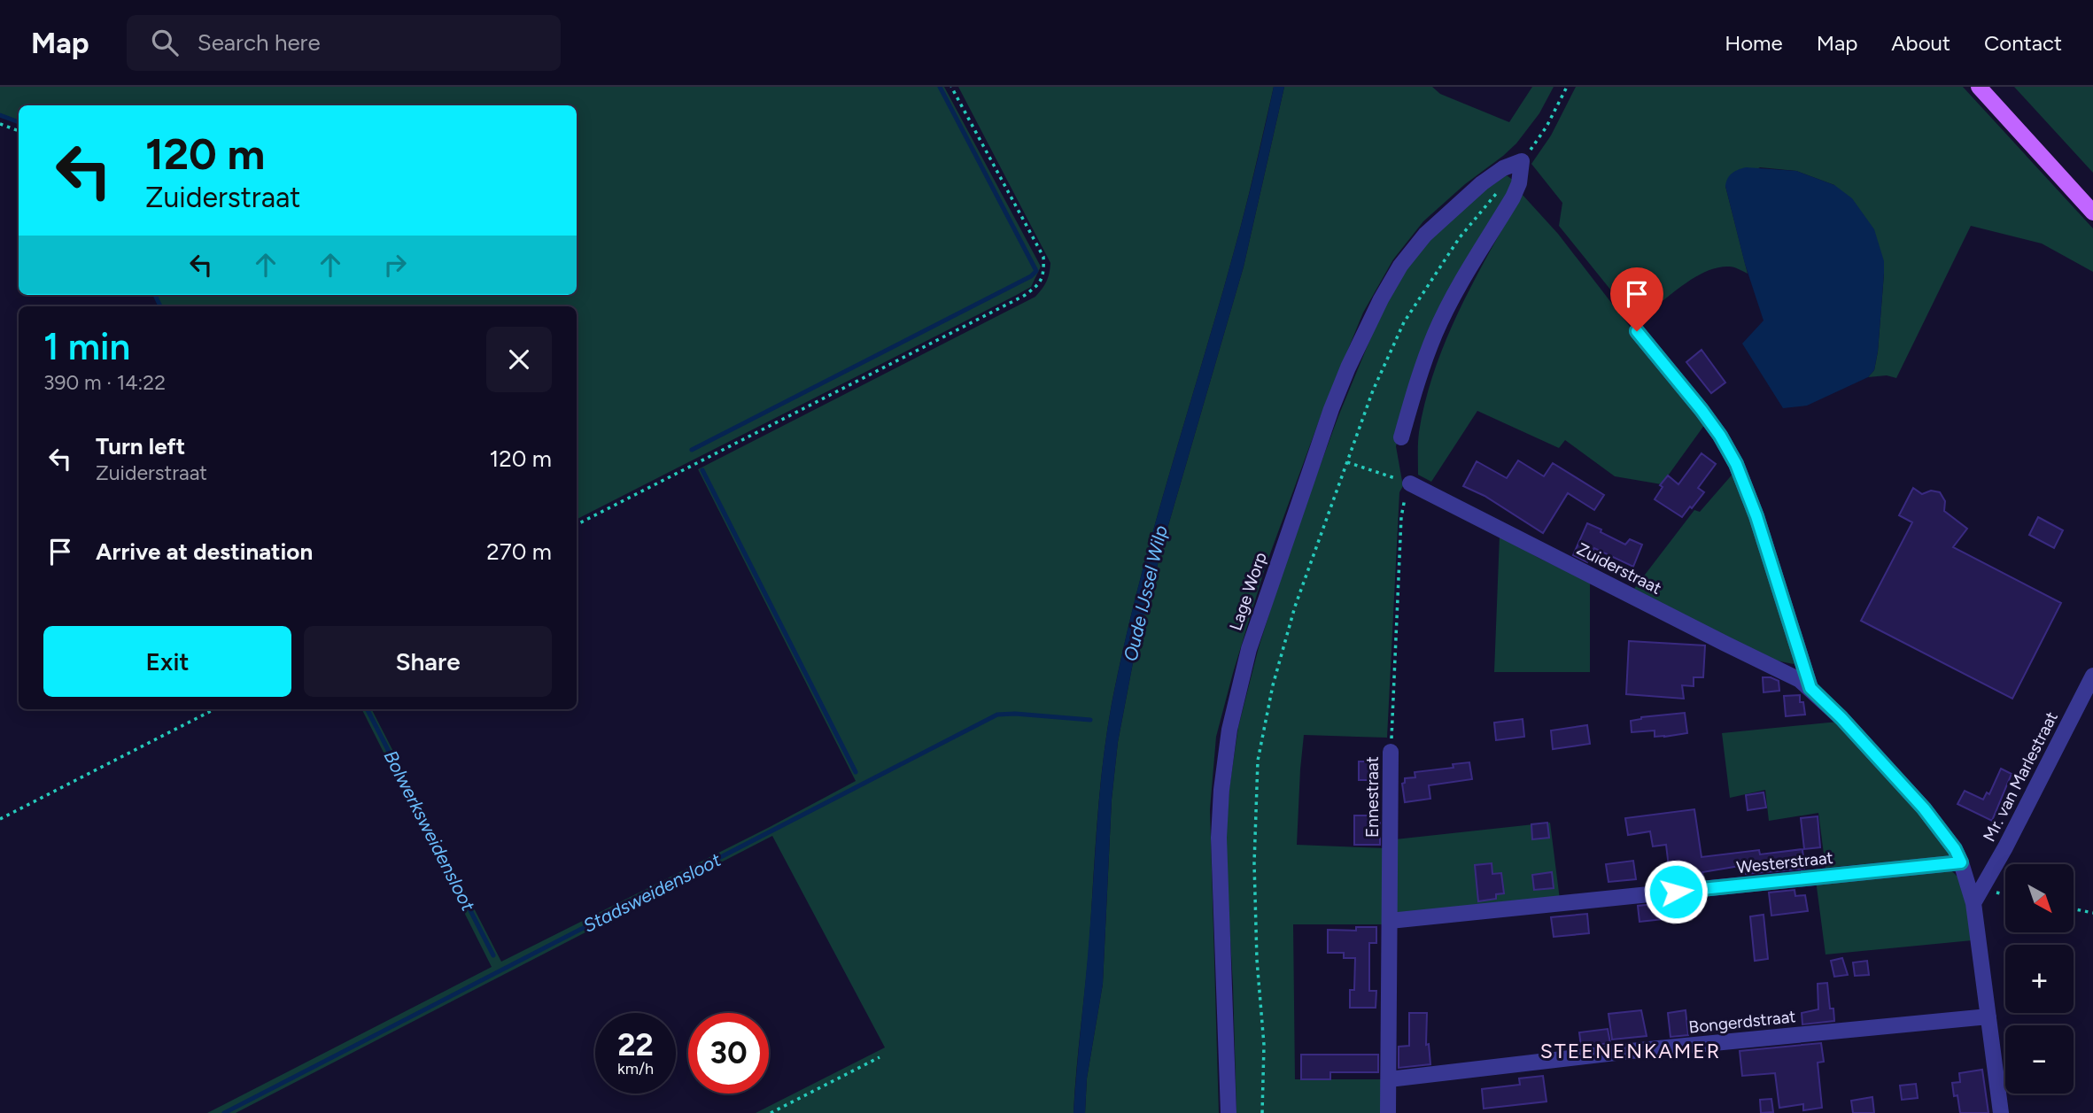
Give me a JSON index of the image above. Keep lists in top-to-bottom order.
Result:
{
  "streets": {
    "street": [
      "Zuiderstraat",
      "Lage Worp",
      "Mr. van Marlestraat",
      "Ennestraat",
      "Westerstraat",
      "Bongerdstraat"
    ]
  },
  "crossings": [
    ["Zuiderstraat", "Mr. van Marlestraat"],
    ["Zuiderstraat", "Ennestraat"],
    ["Zuiderstraat", "Westerstraat"],
    ["Ennestraat", "Westerstraat"],
    ["Ennestraat", "Bongerdstraat"]
  ],
  "districts": ["STEENENKAMER"],
  "water": ["Oude IJssel Wilp", "Bolwerksweidensloot", "Stadsweidensloot"],
  "north": "bottom right",
  "page": {
    "header": "Map",
    "search": "Search here",
    "nav": [
      "Home",
      "Map",
      "About",
      "Contact"
    ],
    "turn": ["120 m", "Zuiderstraat"],
    "heading": ["1 min", "390 m · 14:22"],
    "list": [
      {
        "name": "Turn left",
        "note": "Zuiderstraat",
        "value": "120 m"
      },
      {
        "name": "Arrive at destination",
        "value": "270 m"
      }
    ],
    "buttons": ["Exit", "Share"],
    "map_buttons": ["+", "−"],
    "speed": "22 km/h",
    "limit": "30"
  }
}
